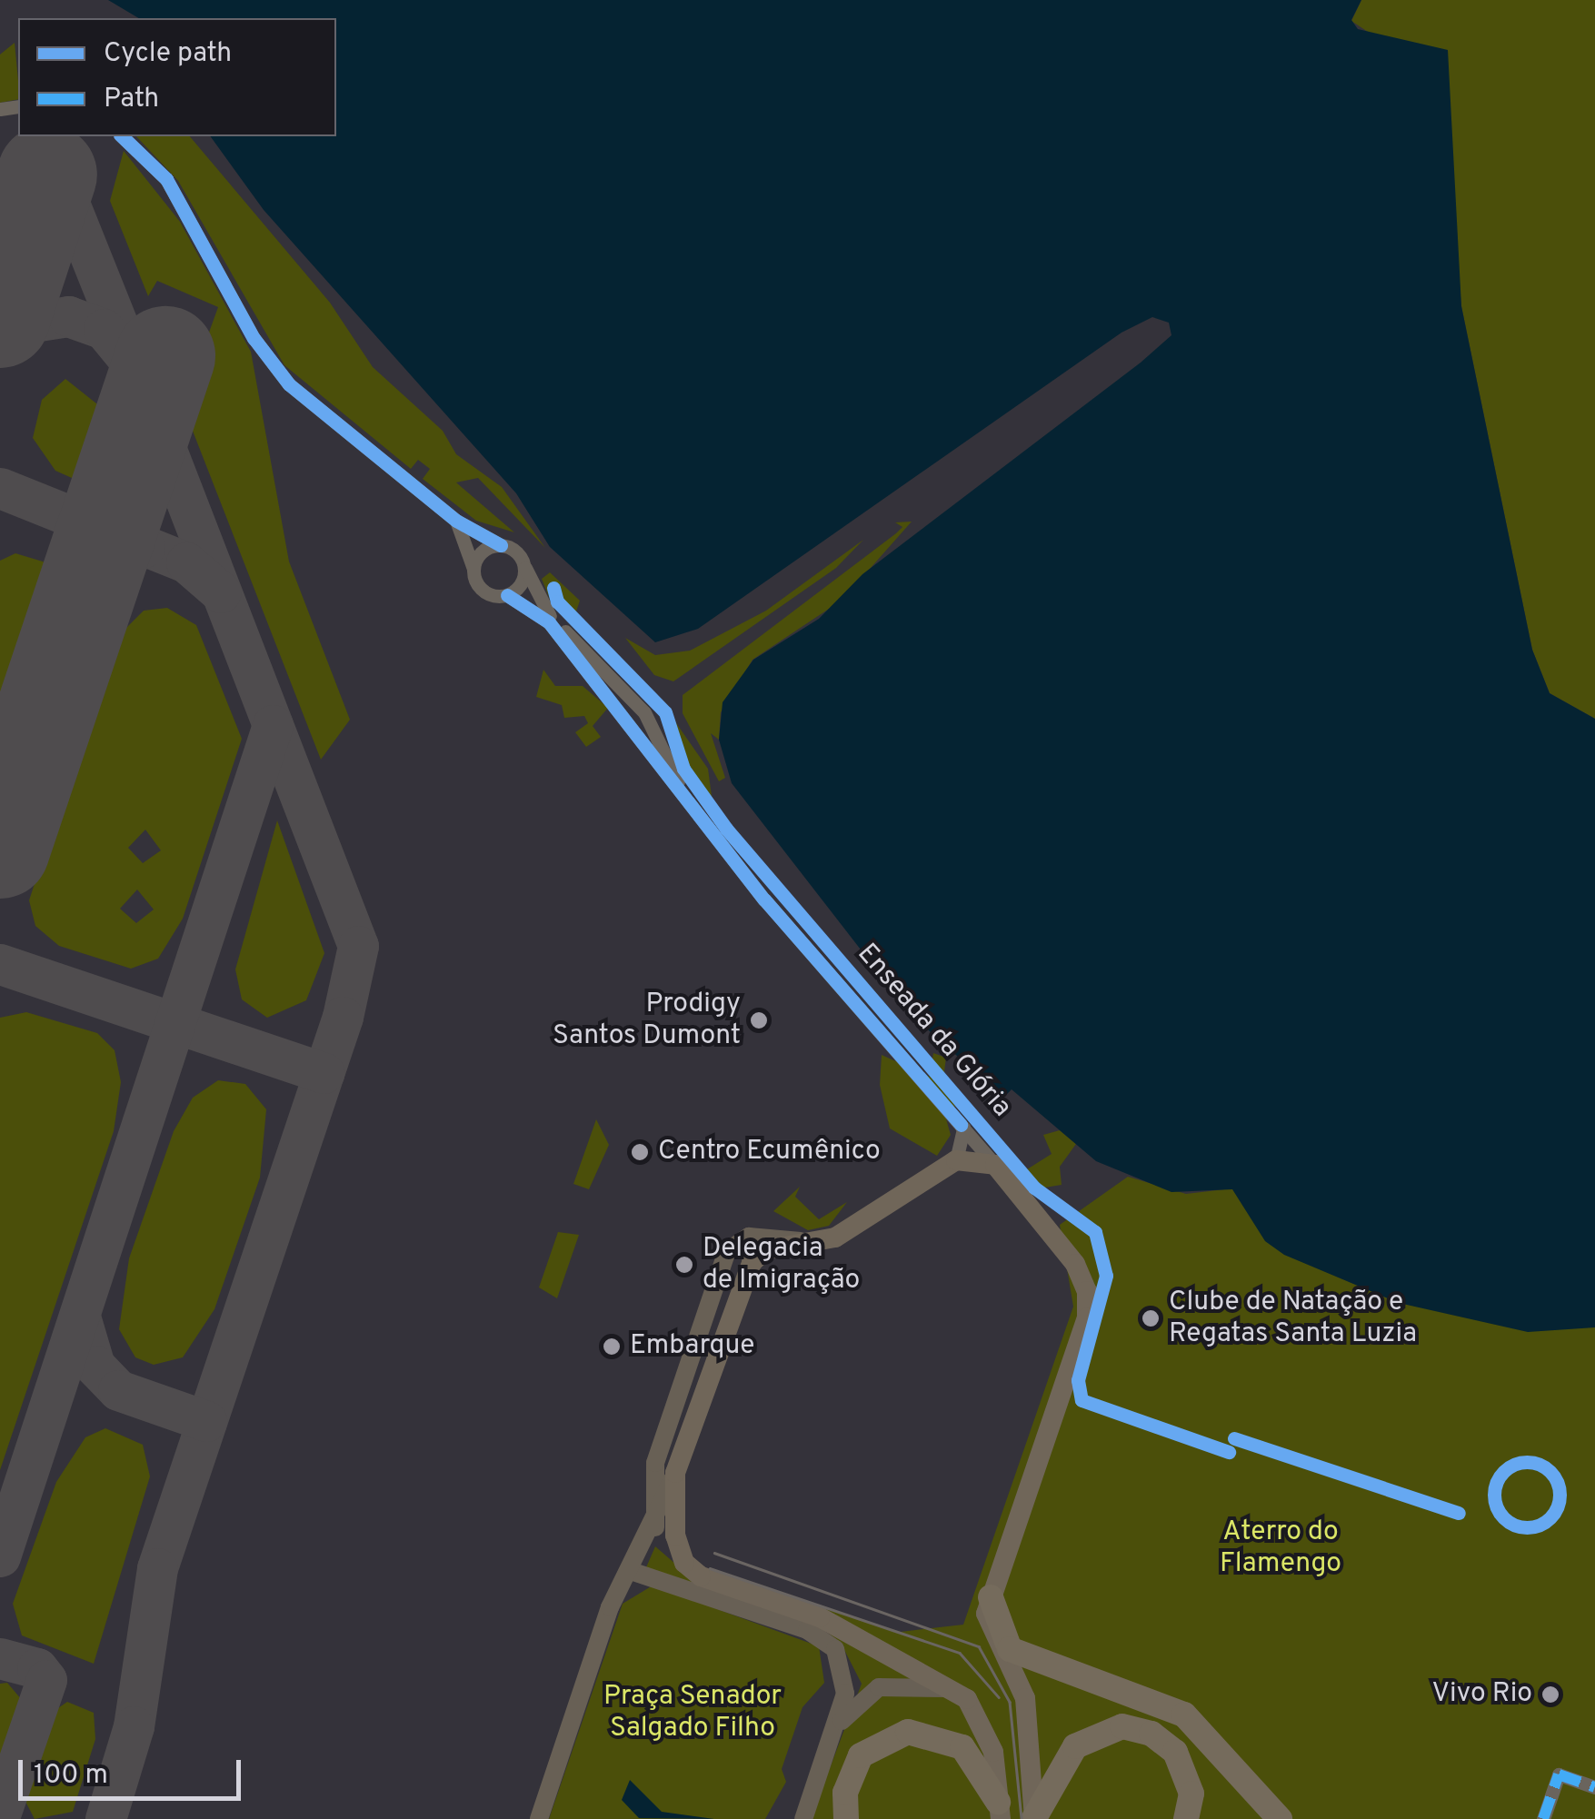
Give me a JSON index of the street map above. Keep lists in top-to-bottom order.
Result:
{
  "streets": {
    "cycle path": ["Enseada da Glória"]
  },
  "parks": ["Aterro do Flamengo", "Praça Senador Salgado Filho"],
  "places": [
    "Prodigy Santos Dumont",
    "Centro Ecumênico",
    "Delegacia de Imigração",
    "Clube de Natação e Regatas Santa Luzia",
    "Embarque",
    "Vivo Rio"
  ],
  "legend": ["Cycle path", "Path"],
  "scale_bar": "100 m"
}
